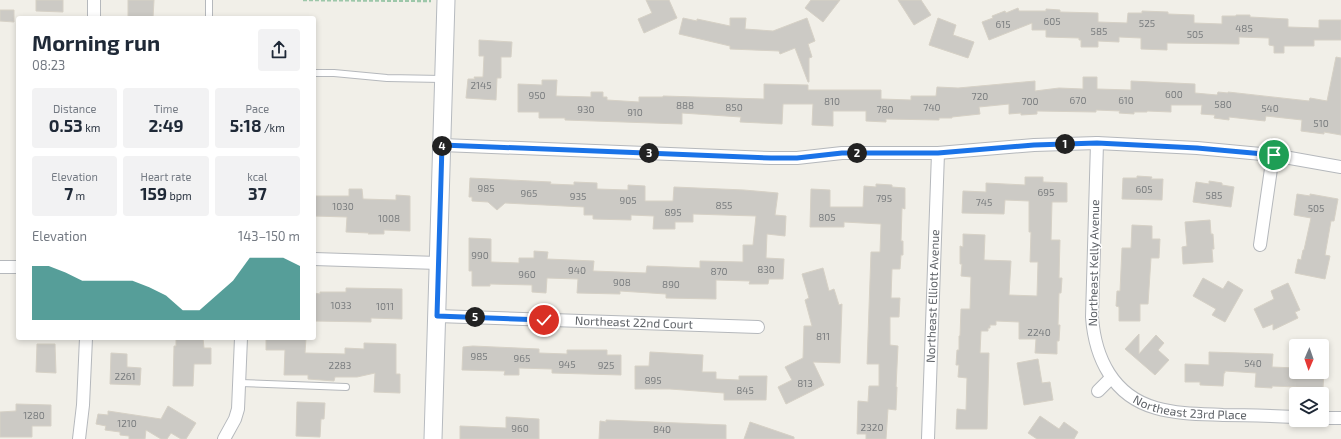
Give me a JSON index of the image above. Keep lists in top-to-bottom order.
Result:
{
  "streets": {
    "street": [
      "Northeast Kelly Avenue",
      "Northeast Elliott Avenue",
      "Northeast 22nd Court",
      "Northeast 23rd Place"
    ]
  },
  "crossings": [
    ["Northeast Kelly Avenue", "Northeast 23rd Place"]
  ],
  "house_numbers": [
    "605",
    "525",
    "615",
    "485",
    "585",
    "505",
    "2145",
    "600",
    "950",
    "720",
    "670",
    "610",
    "810",
    "700",
    "580",
    "888",
    "850",
    "740",
    "540",
    "930",
    "780",
    "910",
    "510",
    "985",
    "605",
    "695",
    "965",
    "585",
    "935",
    "795",
    "905",
    "745",
    "855",
    "1030",
    "505",
    "895",
    "805",
    "1008",
    "990",
    "830",
    "940",
    "870",
    "960",
    "908",
    "890",
    "1033",
    "1011",
    "2240",
    "811",
    "985",
    "965",
    "540",
    "945",
    "2283",
    "925",
    "2261",
    "895",
    "813",
    "845",
    "1280",
    "1210",
    "2320",
    "960",
    "840"
  ],
  "north": "bottom",
  "page": {
    "heading": ["Morning run", "08:23"],
    "stats": [
      ["Distance", "0.53 km"],
      ["Time", "2:49"],
      ["Pace", "5:18 /km"],
      ["Elevation", "7 m"],
      ["Heart rate", "159 bpm"],
      ["kcal", "37"]
    ],
    "pins": [
      "1",
      "4",
      "2",
      "3",
      "5"
    ],
    "chart": ["Elevation", "143–150 m"]
  }
}
